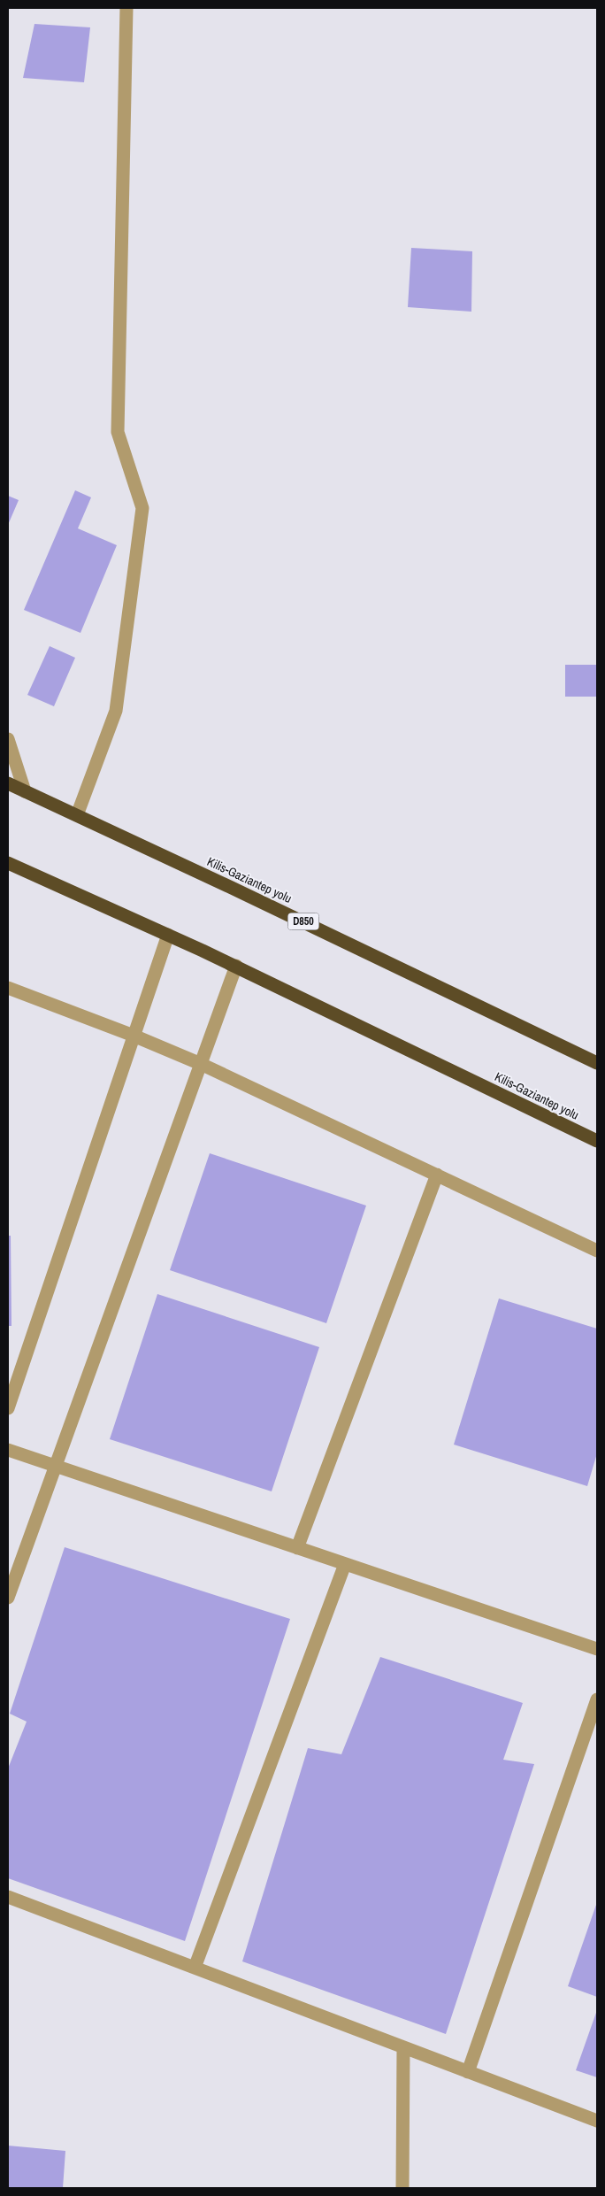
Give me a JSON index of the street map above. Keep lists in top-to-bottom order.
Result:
{
  "streets": {
    "highway": ["Kilis-Gaziantep yolu", "D850"]
  }
}
